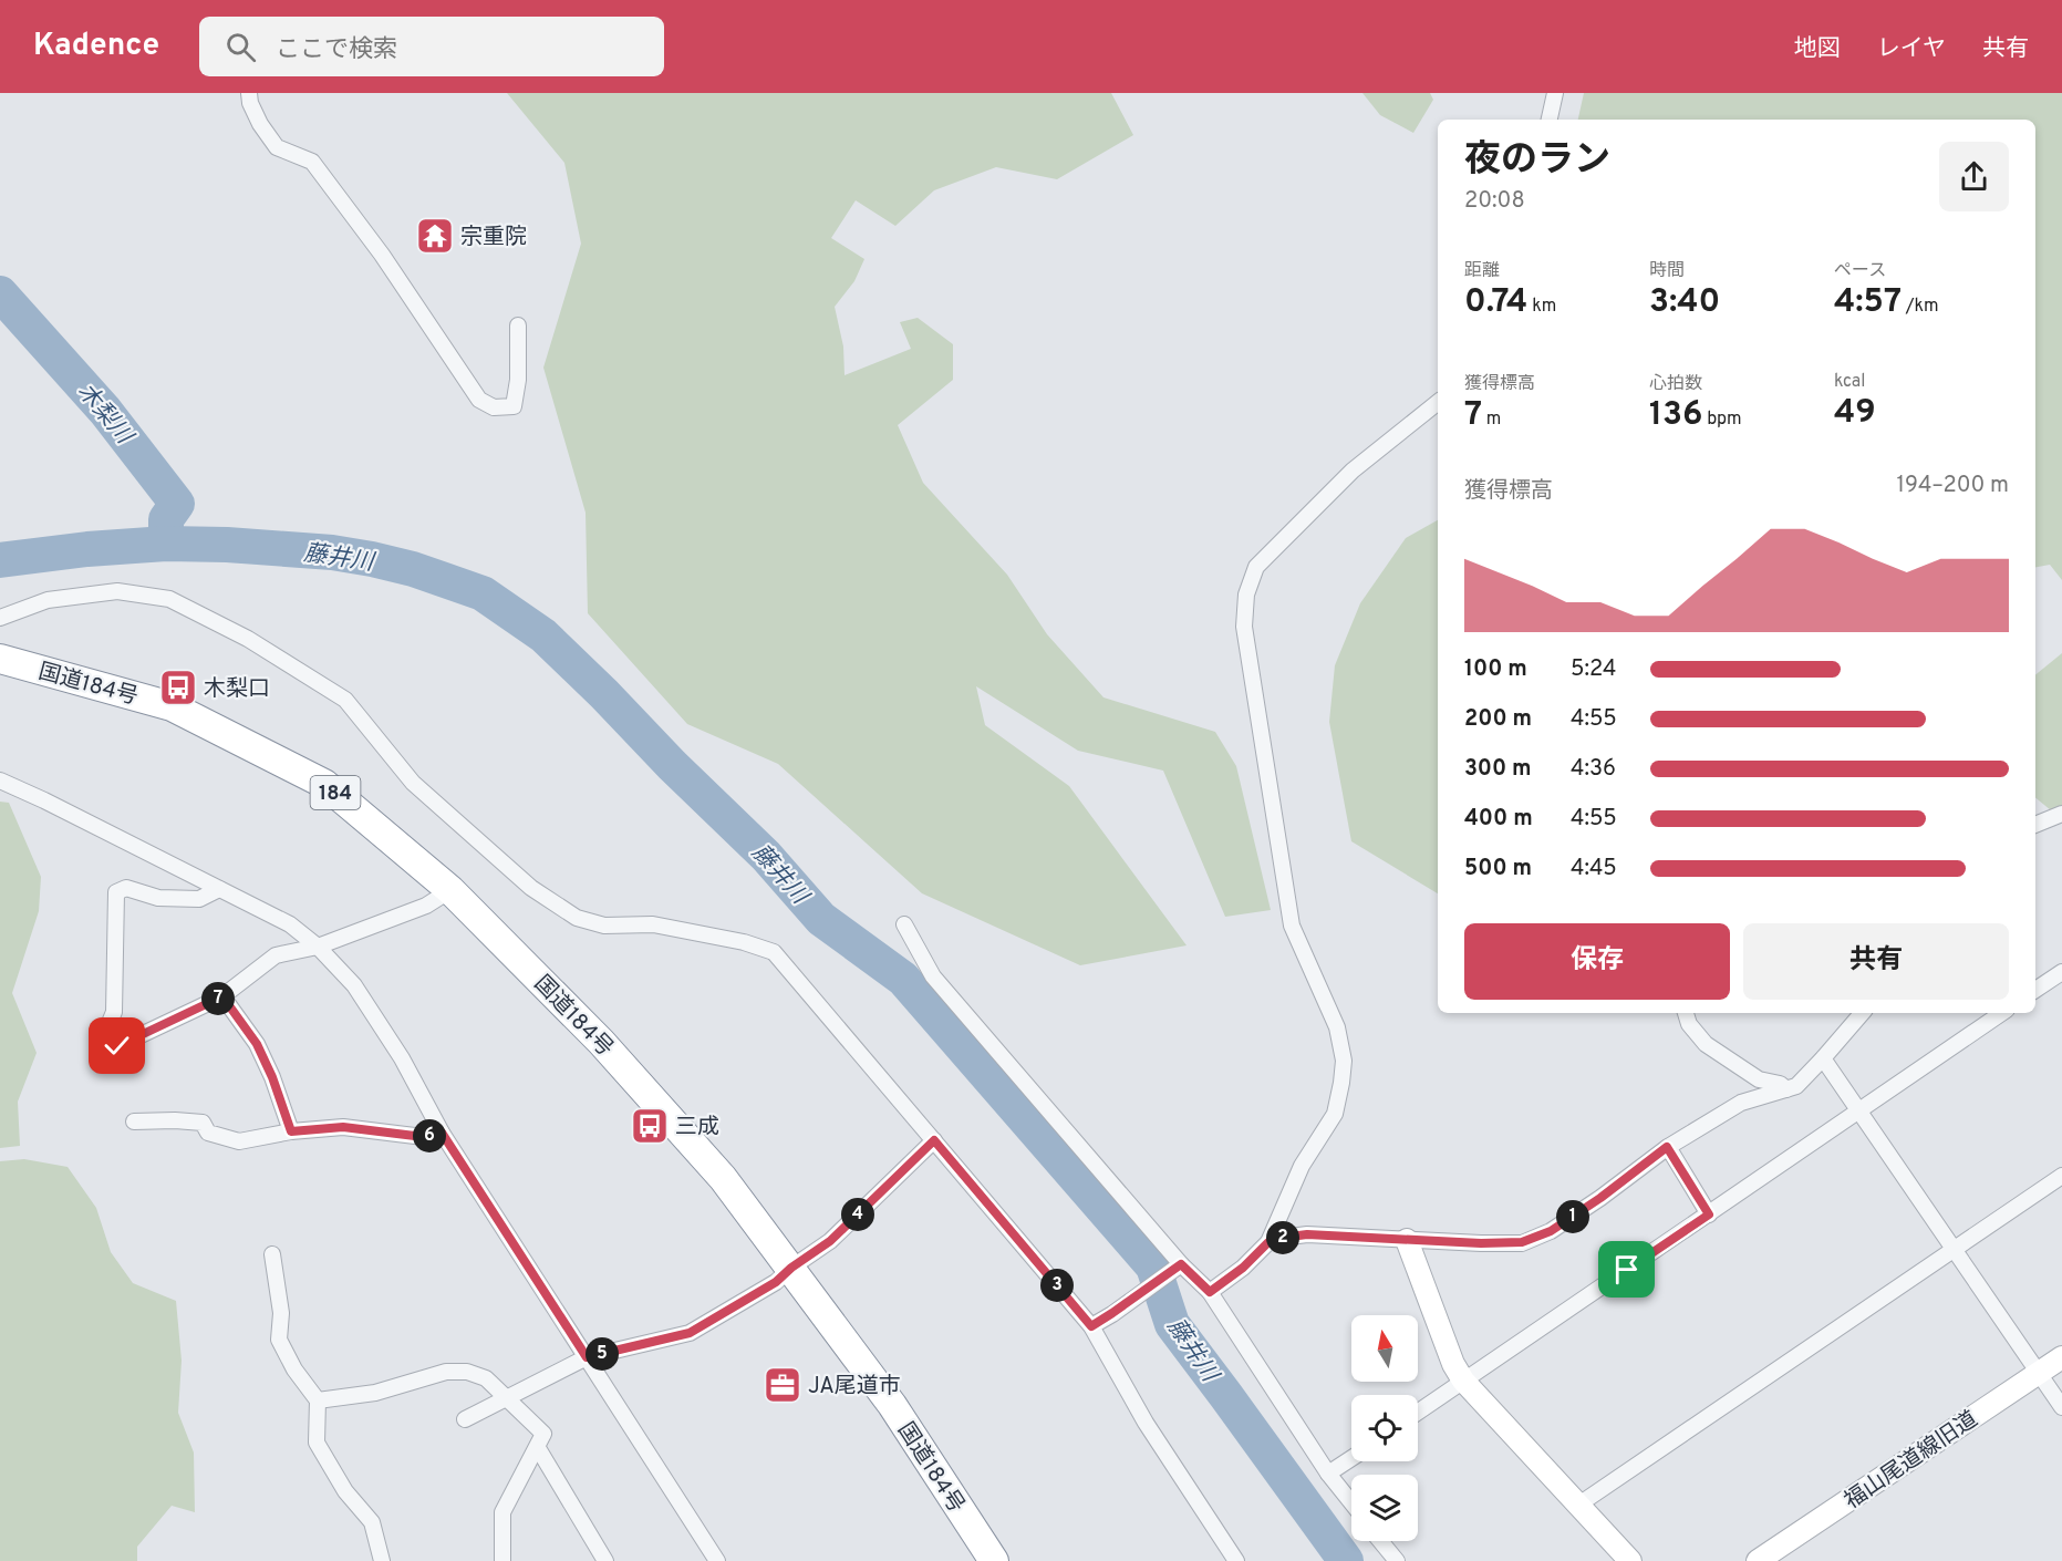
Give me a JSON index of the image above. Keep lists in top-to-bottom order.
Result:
{
  "streets": {
    "highway": ["国道184号", "184"],
    "street": ["福山尾道線旧道"]
  },
  "water": ["木梨川", "藤井川"],
  "places": {
    "temple": ["宗重院"],
    "bus stop": ["木梨口", "三成"],
    "office": ["JA尾道市"]
  },
  "north": "top",
  "page": {
    "header": "Kadence",
    "search": "ここで検索",
    "nav": ["地図", "レイヤ", "共有"],
    "heading": ["夜のラン", "20:08"],
    "stats": [
      ["距離", "0.74 km"],
      ["時間", "3:40"],
      ["ペース", "4:57 /km"],
      ["獲得標高", "7 m"],
      ["心拍数", "136 bpm"],
      ["kcal", "49"]
    ],
    "chart": ["獲得標高", "194–200 m"],
    "list": [
      {
        "name": "100 m",
        "note": "5:24"
      },
      {
        "name": "200 m",
        "note": "4:55"
      },
      {
        "name": "300 m",
        "note": "4:36"
      },
      {
        "name": "400 m",
        "note": "4:55"
      },
      {
        "name": "500 m",
        "note": "4:45"
      }
    ],
    "buttons": ["保存", "共有"],
    "pins": [
      "7",
      "6",
      "4",
      "1",
      "2",
      "3",
      "5"
    ]
  }
}
